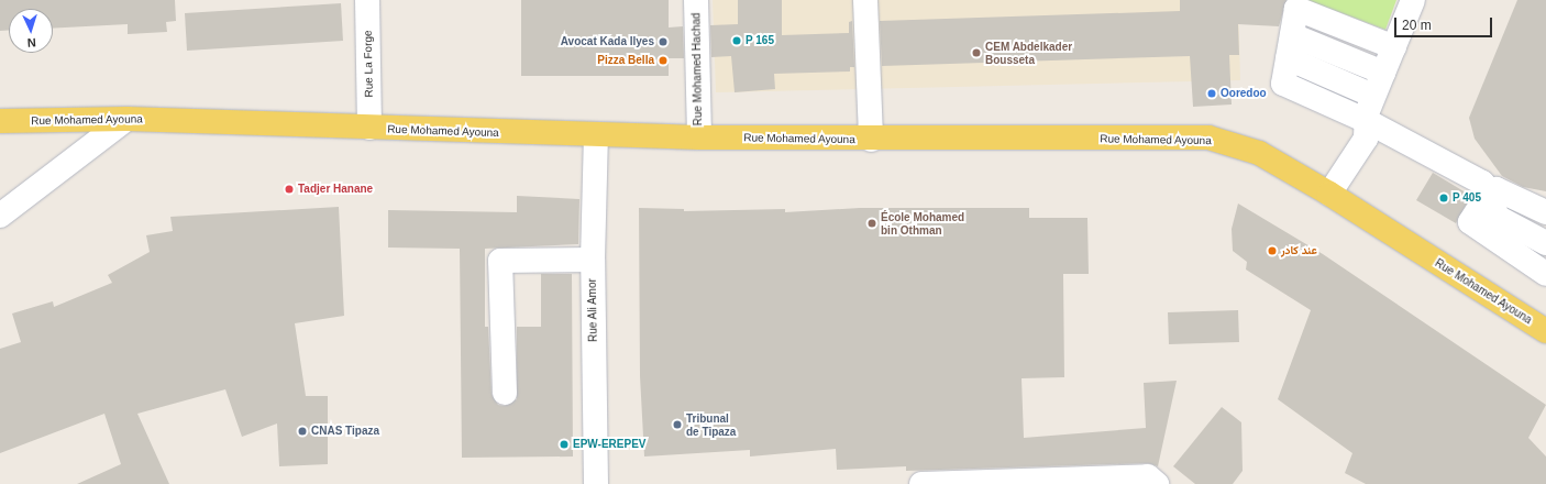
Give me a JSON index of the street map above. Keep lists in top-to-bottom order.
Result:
{
  "streets": {
    "main road": ["Rue Mohamed Ayouna"],
    "street": ["Rue La Forge", "Rue Mohamed Hachad", "Rue Ali Amor"]
  },
  "crossings": [
    ["Rue La Forge", "Rue Mohamed Ayouna"],
    ["Rue Mohamed Hachad", "Rue Mohamed Ayouna"],
    ["Rue Mohamed Ayouna", "Rue Ali Amor"]
  ],
  "places": [
    "P 165",
    "Avocat Kada Ilyes",
    "CEM Abdelkader Bousseta",
    "Pizza Bella",
    "Ooredoo",
    "Tadjer Hanane",
    "P 405",
    "École Mohamed bin Othman",
    "عند كادر",
    "Tribunal de Tipaza",
    "CNAS Tipaza",
    "EPW-EREPEV"
  ],
  "scale_bar": "20 m",
  "north": "bottom"
}
